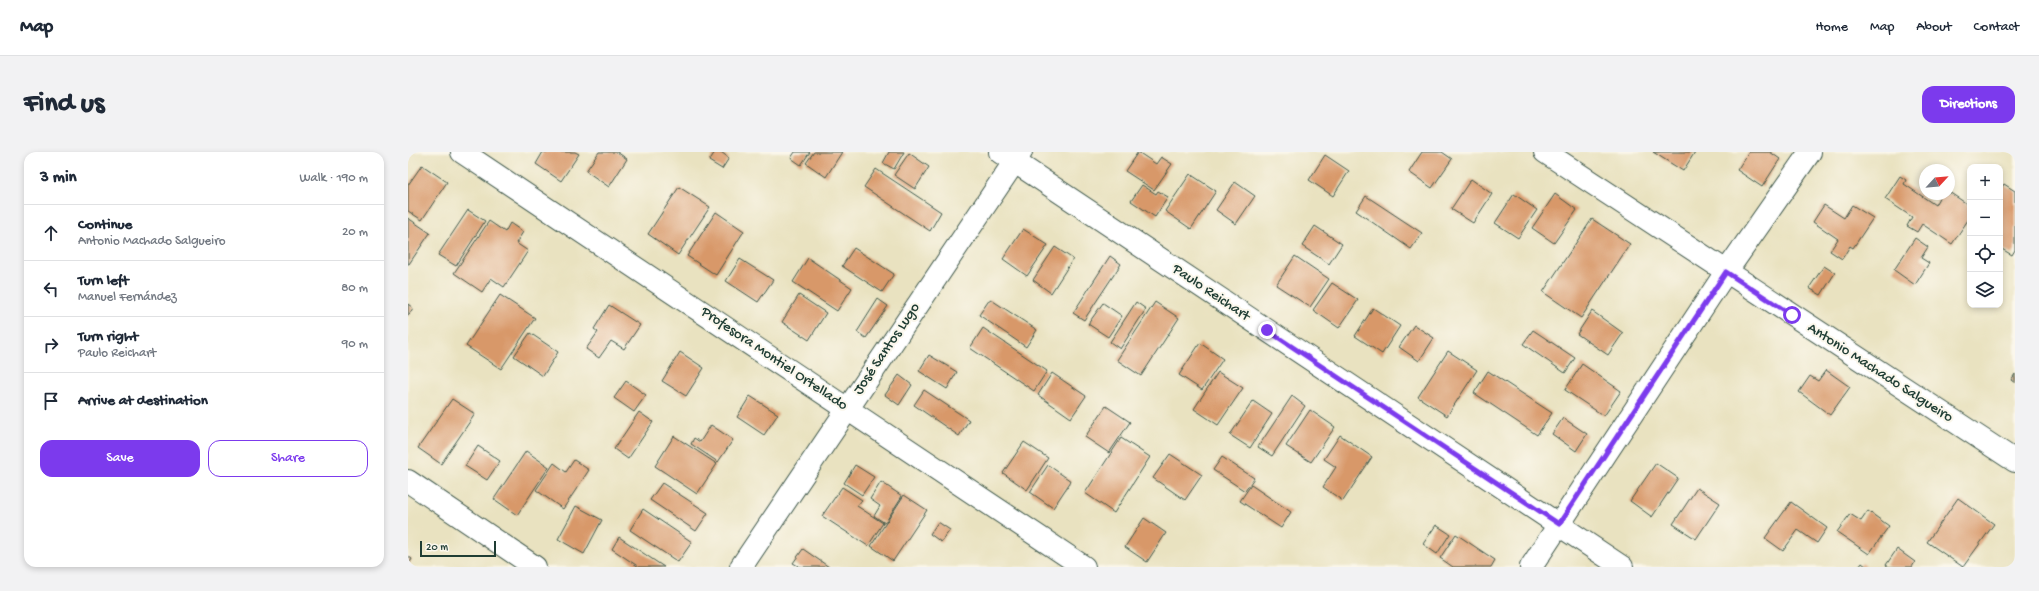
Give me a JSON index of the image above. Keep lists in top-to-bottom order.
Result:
{
  "streets": {
    "street": [
      "Paulo Reichart",
      "José Santos Lugo",
      "Profesora Montiel Ortellado",
      "Antonio Machado Salgueiro"
    ]
  },
  "crossings": [
    ["Paulo Reichart", "José Santos Lugo"],
    ["José Santos Lugo", "Profesora Montiel Ortellado"]
  ],
  "scale_bar": "20 m",
  "north": "top right",
  "page": {
    "header": "Map",
    "nav": [
      "Home",
      "Map",
      "About",
      "Contact"
    ],
    "buttons": [
      "Directions",
      ["Save", "Share"]
    ],
    "title": "Find us",
    "heading": ["3 min", "Walk · 190 m"],
    "map_buttons": ["+", "−"],
    "list": [
      ["Continue", "Antonio Machado Salgueiro", "20 m"],
      ["Turn left", "Manuel Fernández", "80 m"],
      ["Turn right", "Paulo Reichart", "90 m"],
      "Arrive at destination"
    ],
    "scale": "20 m"
  }
}
